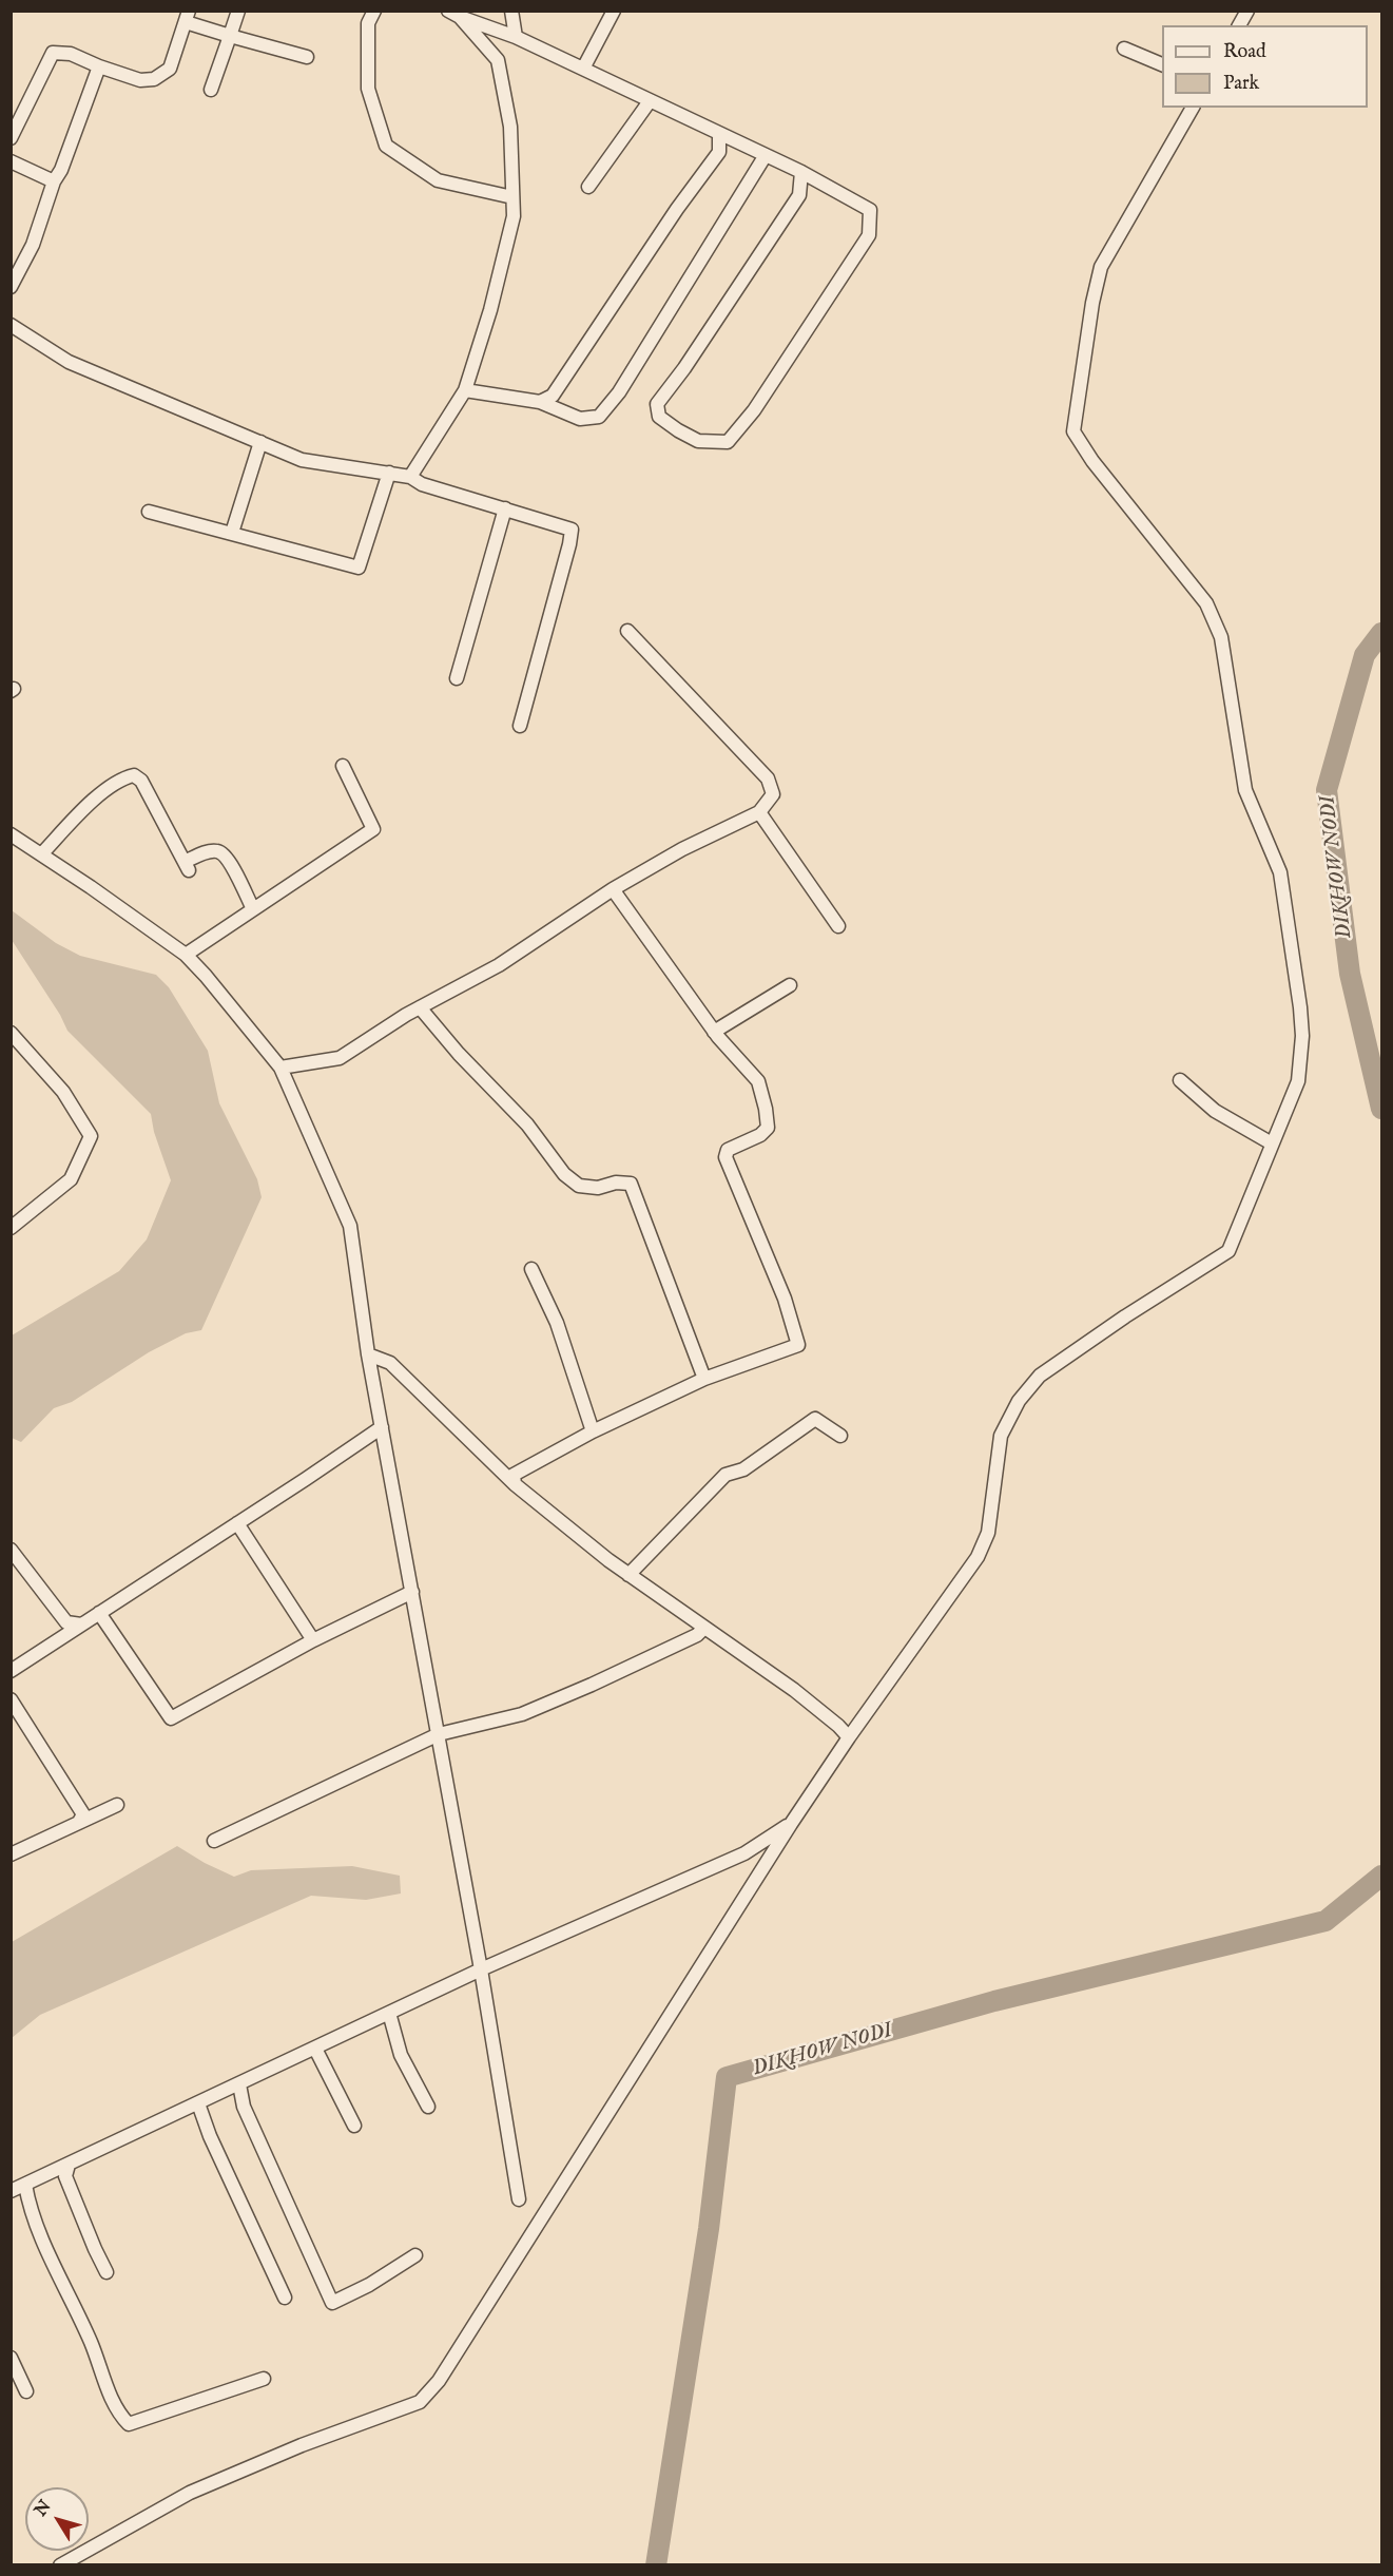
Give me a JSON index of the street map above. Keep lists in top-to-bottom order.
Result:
{
  "water": ["DIKHOW NODI"],
  "legend": ["Road", "Park"],
  "north": "top left"
}
